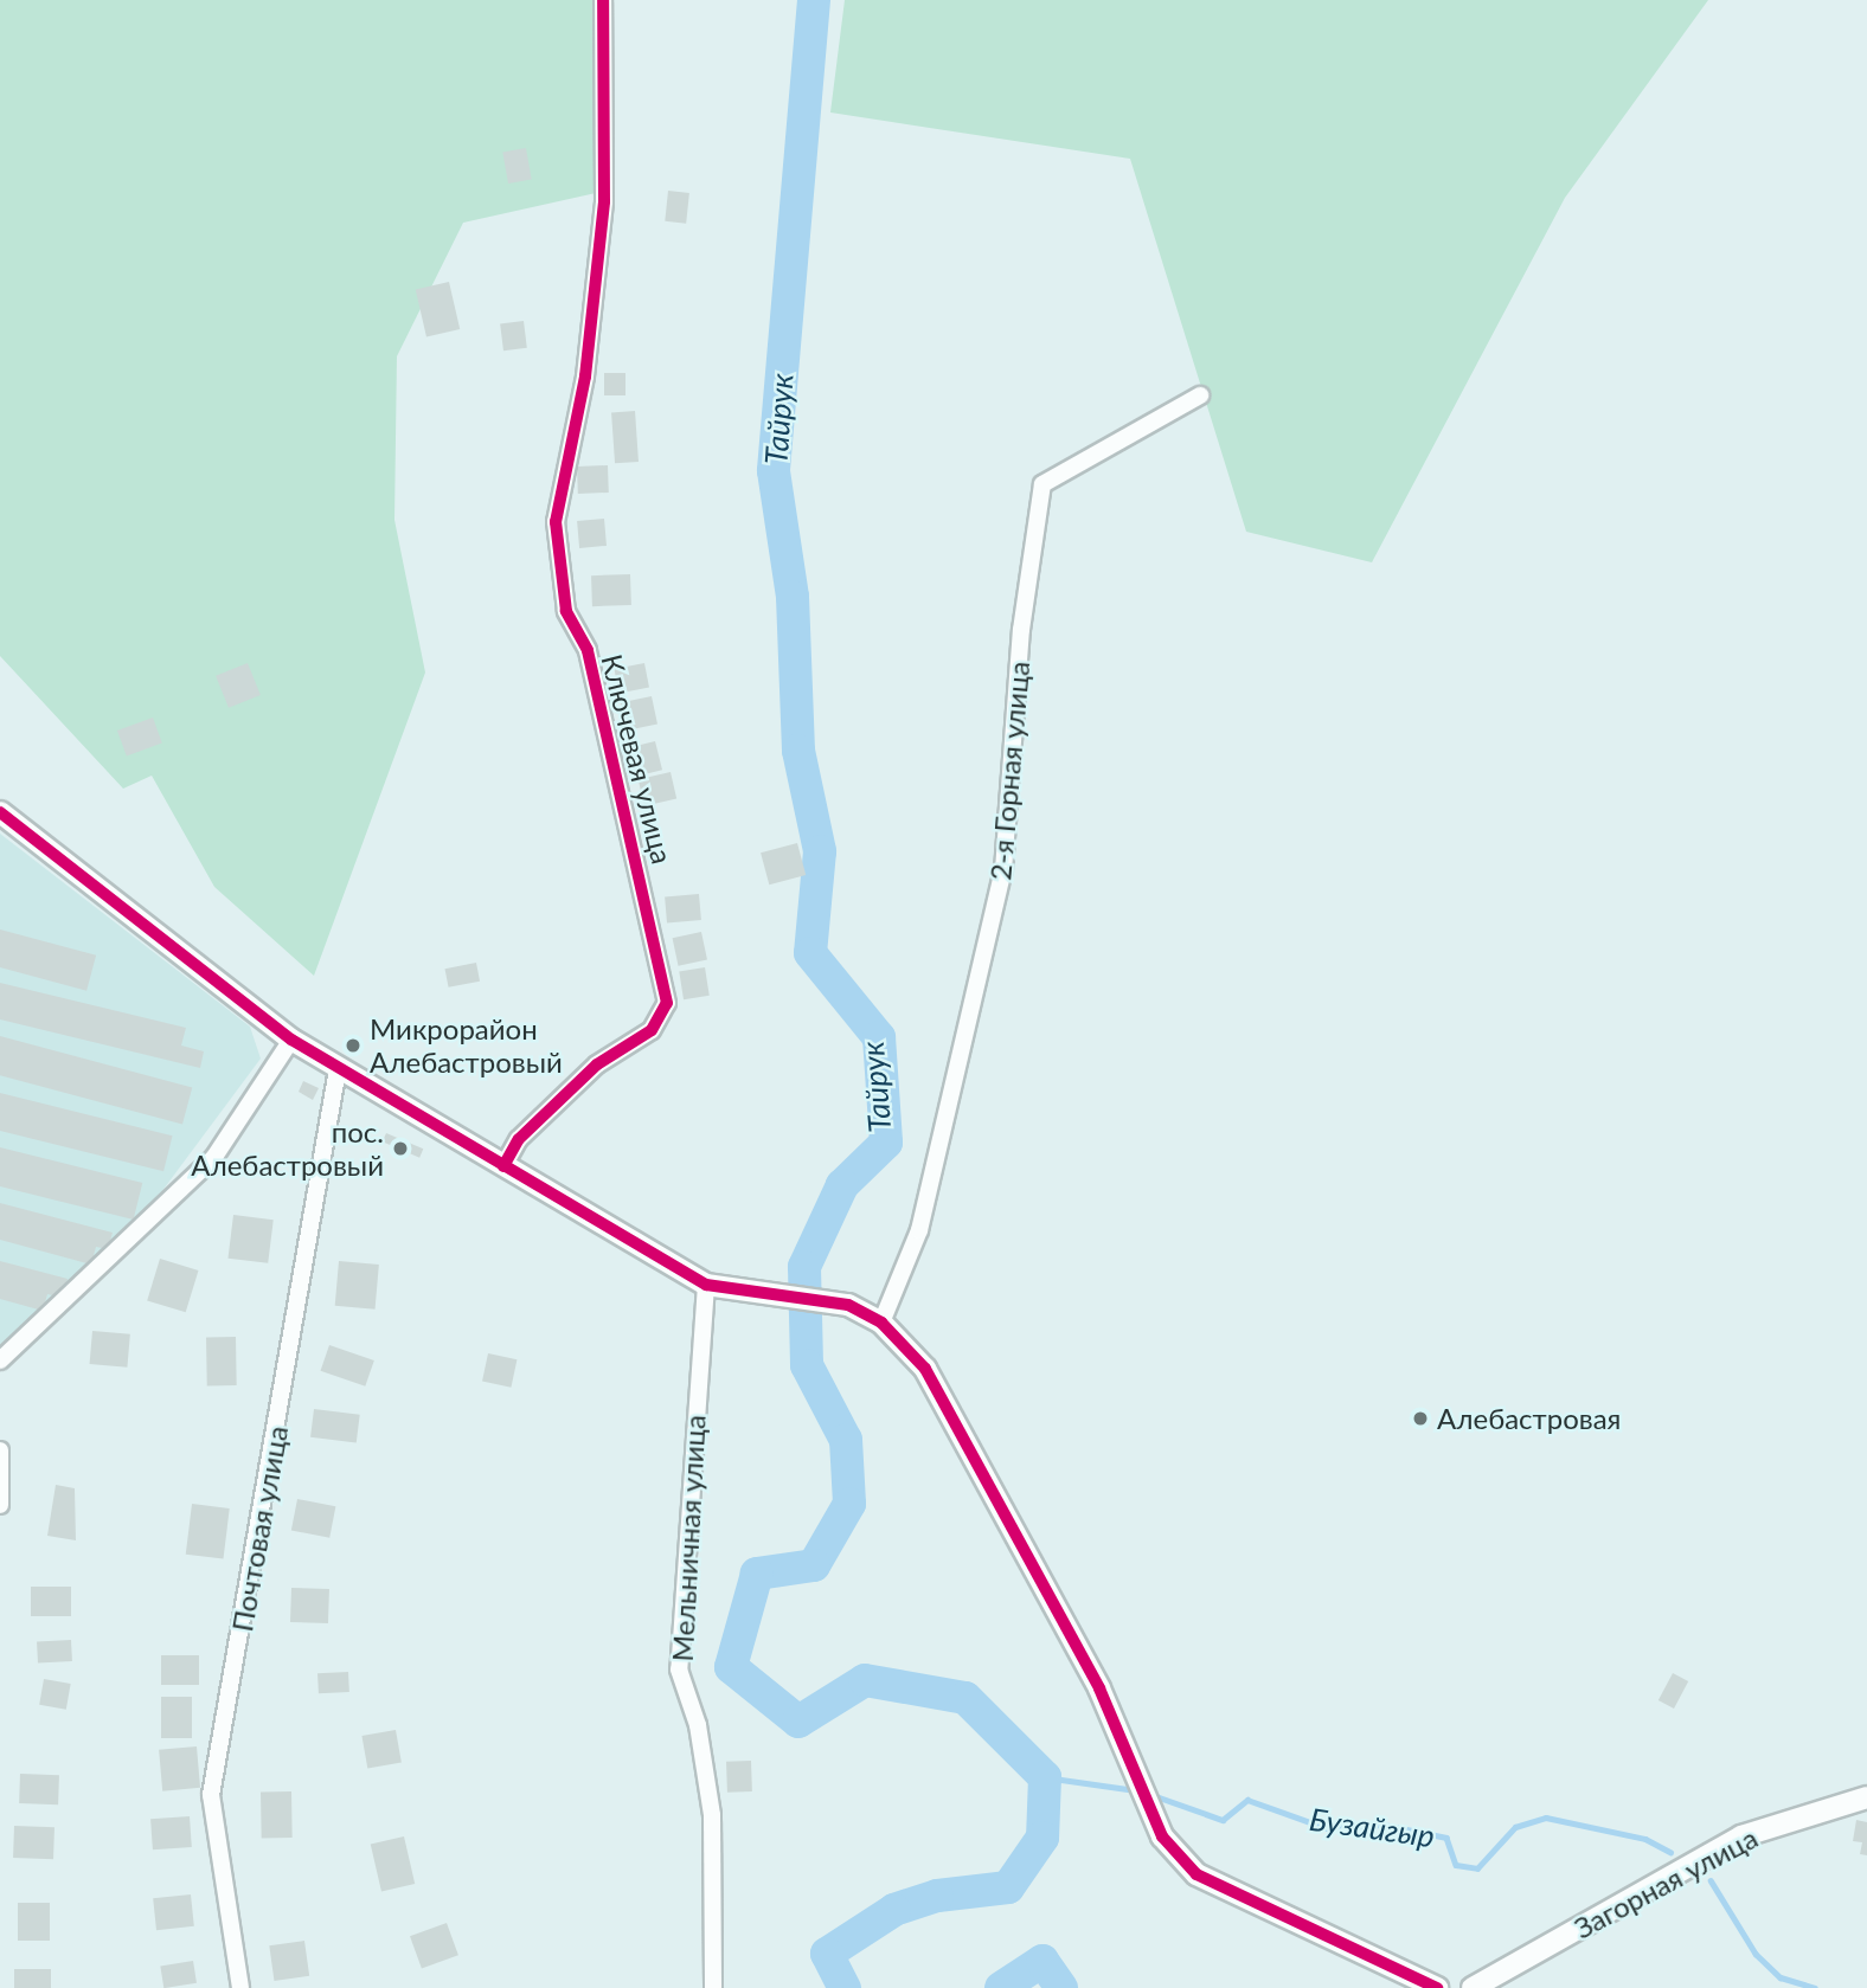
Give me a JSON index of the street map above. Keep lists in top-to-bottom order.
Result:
{
  "streets": {
    "street": [
      "Ключевая улица",
      "2-я Горная улица",
      "Почтовая улица",
      "Мельничная улица",
      "Загорная улица"
    ]
  },
  "water": ["Тайрук", "Бузайгыр"],
  "places": ["Микрорайон Алебастровый", "пос. Алебастровый", "Алебастровая"]
}
